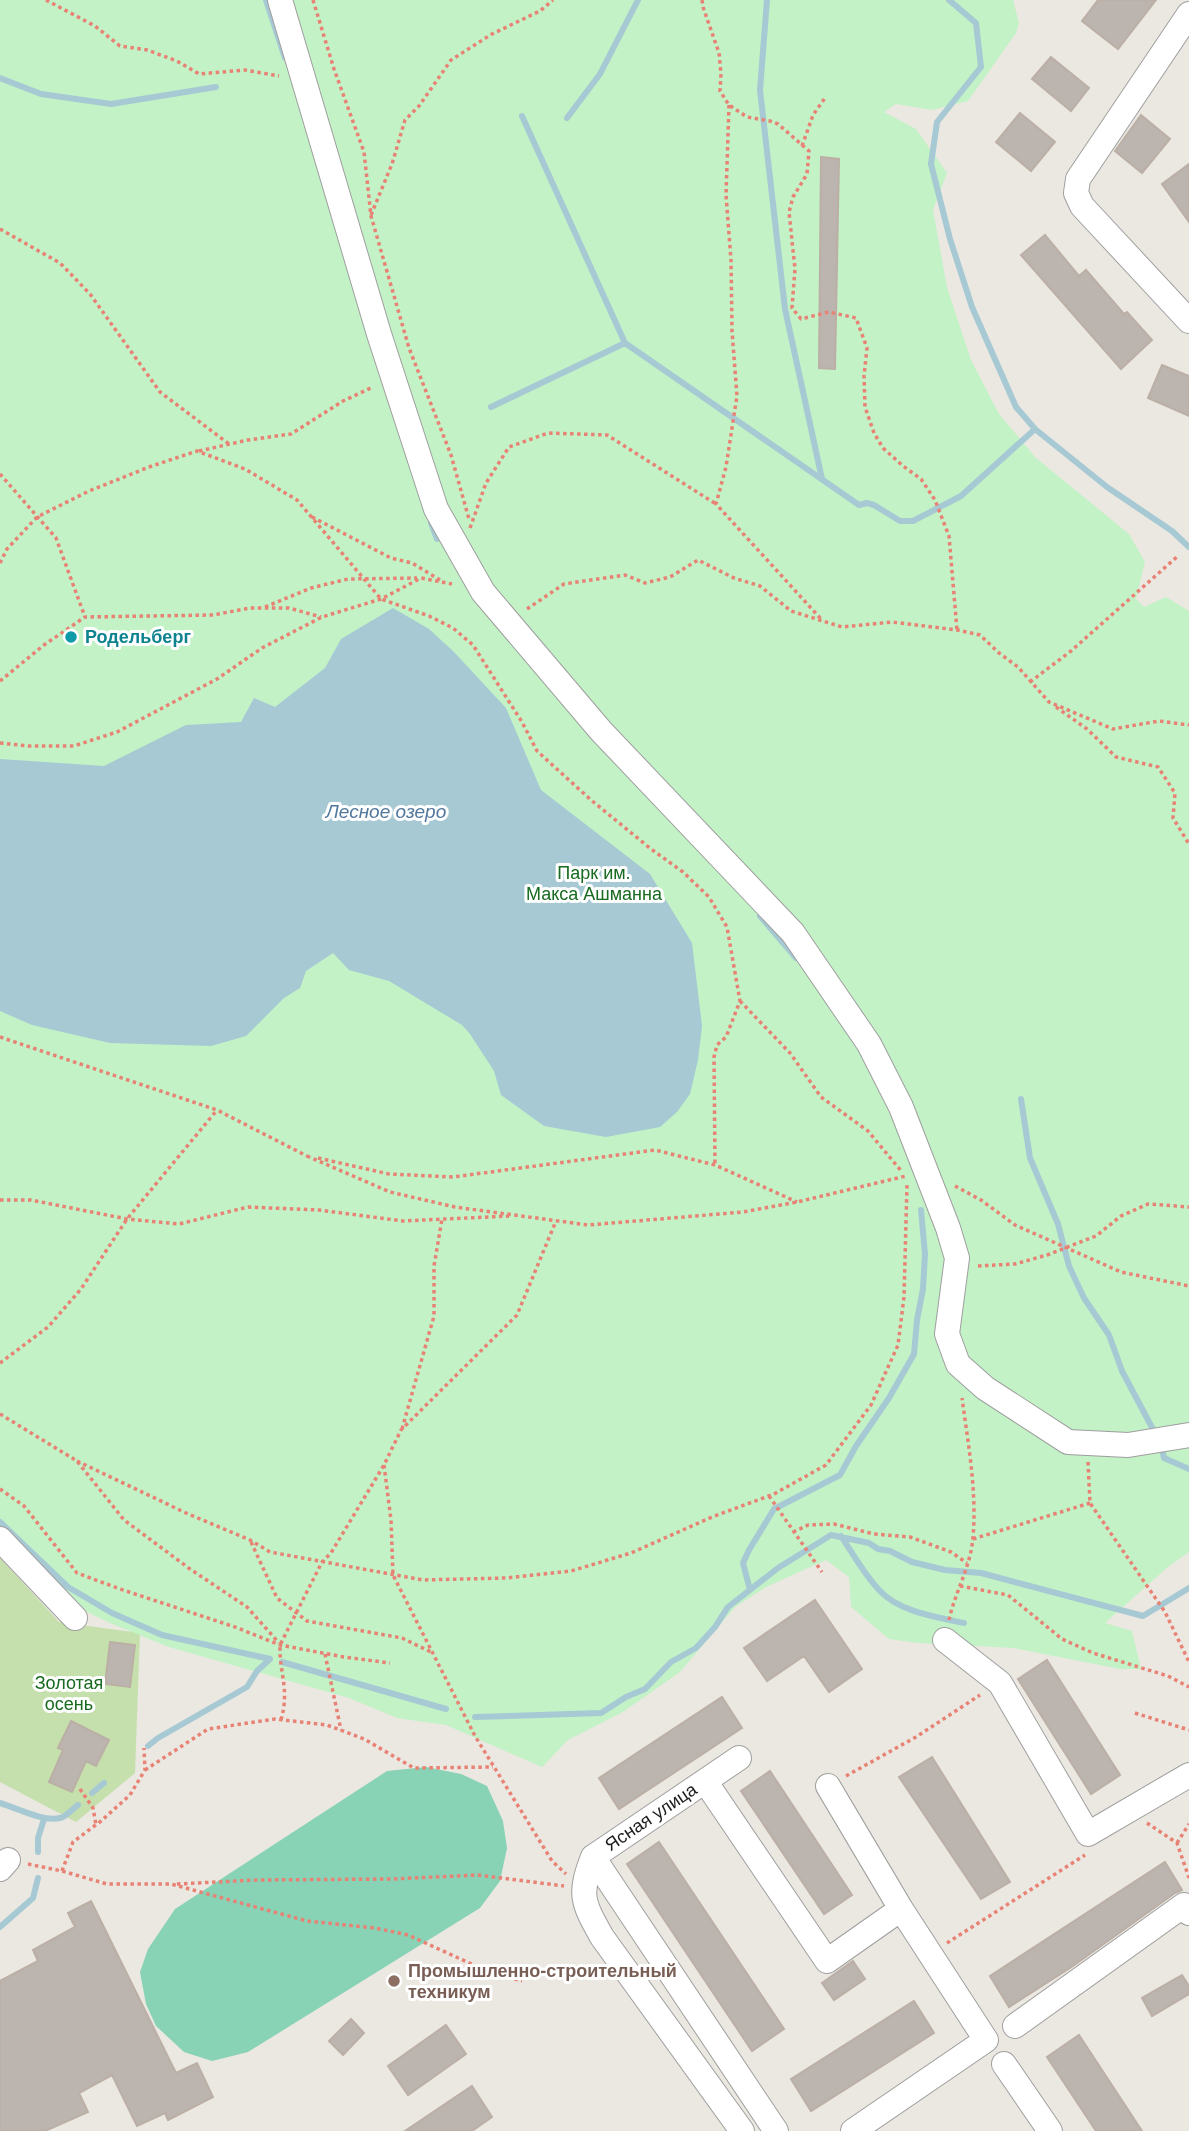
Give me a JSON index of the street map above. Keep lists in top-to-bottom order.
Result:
{
  "streets": {
    "street": ["Ясная улица"]
  },
  "water": ["Лесное озеро"],
  "parks": ["Парк им. Макса Ашманна", "Золотая осень"],
  "places": ["Родельберг", "Промышленно-строительный техникум"]
}
